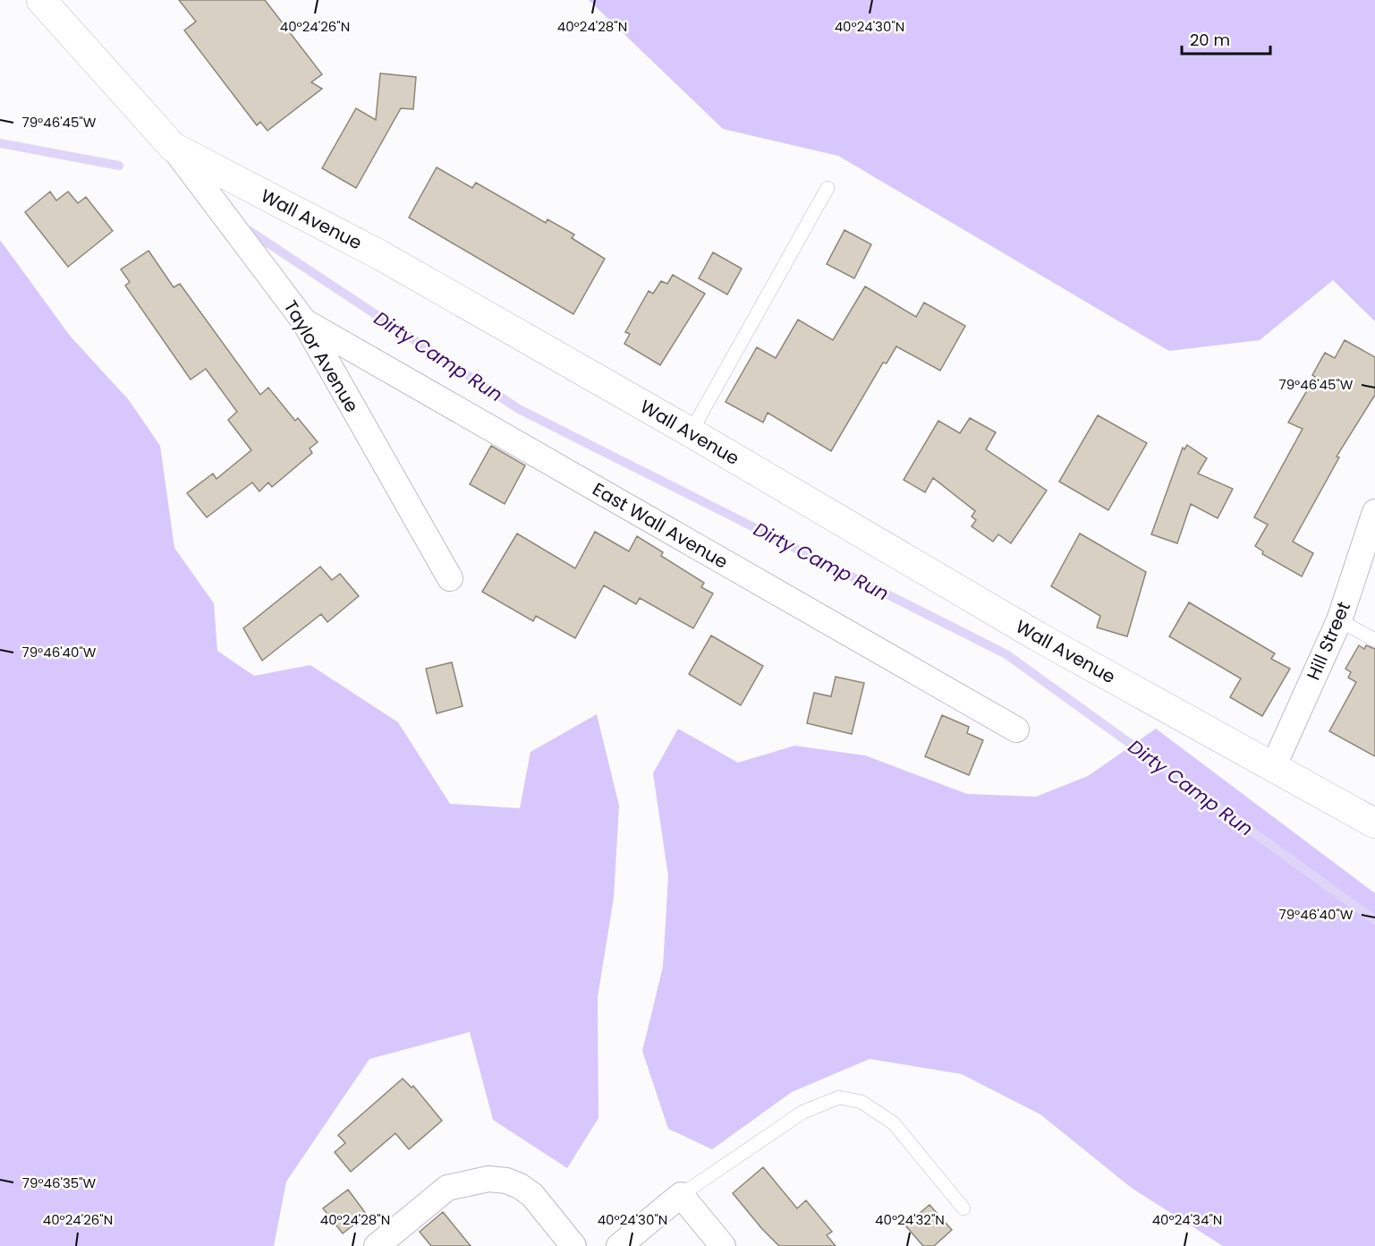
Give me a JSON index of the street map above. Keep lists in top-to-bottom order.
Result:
{
  "streets": {
    "street": [
      "Wall Avenue",
      "Taylor Avenue",
      "East Wall Avenue",
      "Hill Street"
    ]
  },
  "crossings": [
    ["Wall Avenue", "Taylor Avenue"],
    ["Wall Avenue", "Hill Street"],
    ["Taylor Avenue", "East Wall Avenue"]
  ],
  "water": ["Dirty Camp Run"],
  "scale_bar": "20 m",
  "coordinates": [
    "40°24'26\"N",
    "40°24'28\"N",
    "40°24'30\"N",
    "79°46'45\"W",
    "79°46'40\"W",
    "79°46'35\"W",
    "40°24'32\"N",
    "40°24'34\"N"
  ]
}
